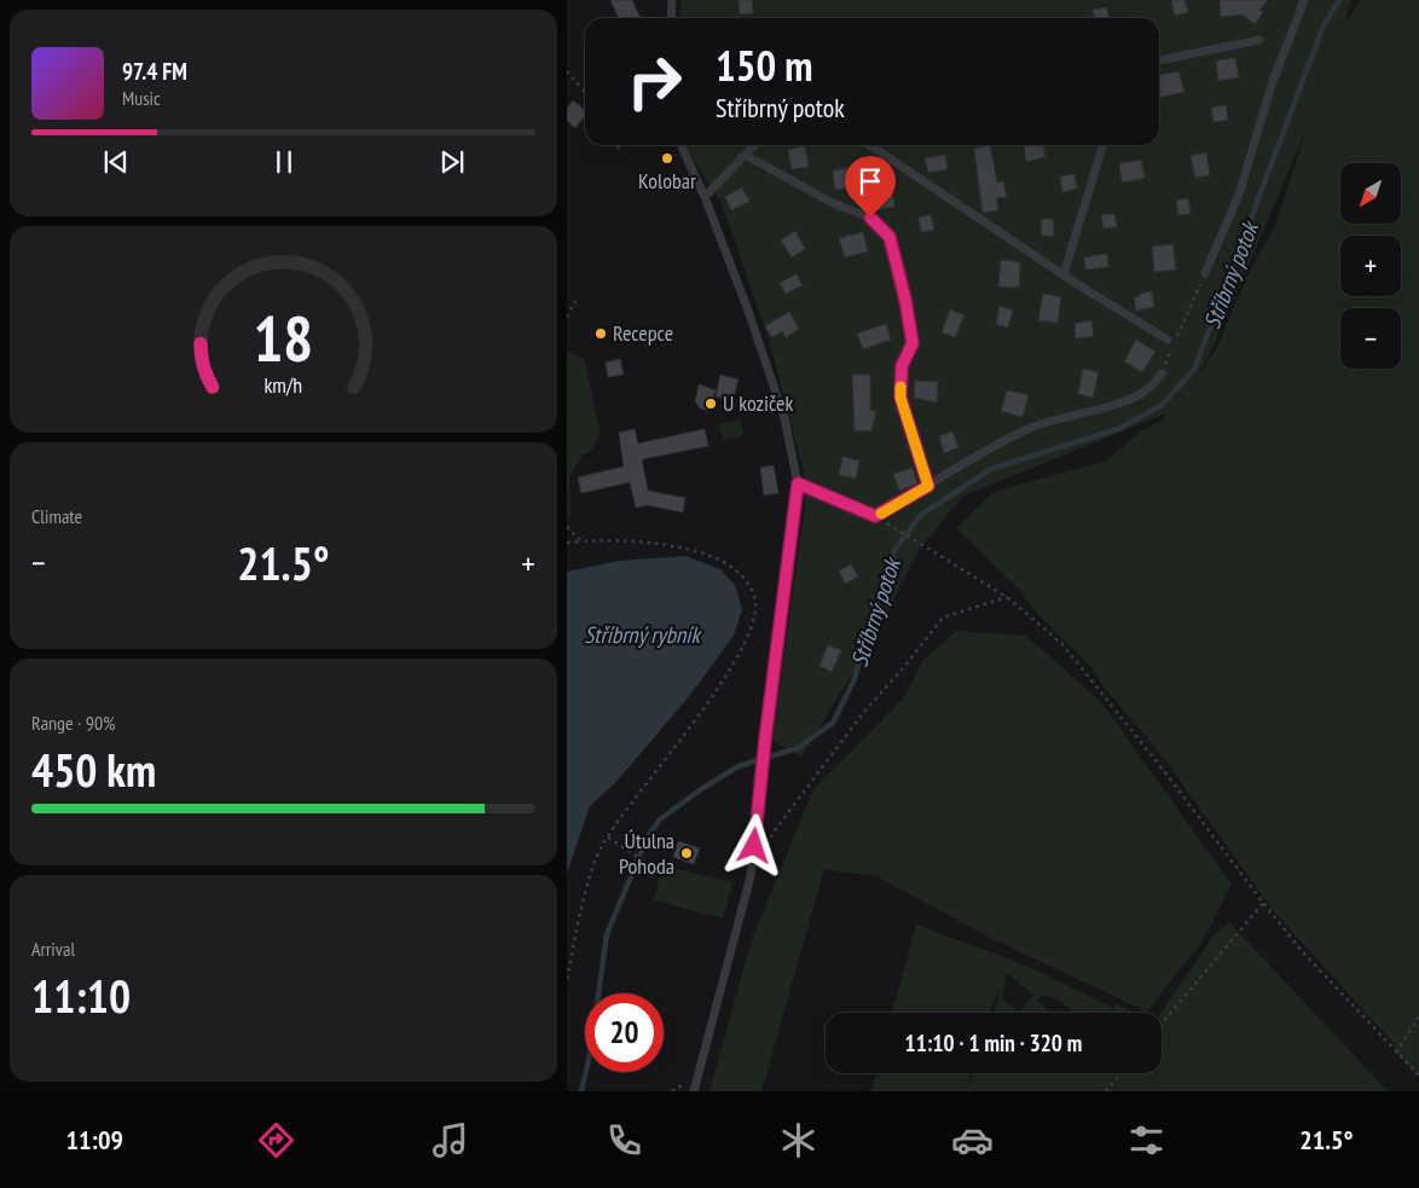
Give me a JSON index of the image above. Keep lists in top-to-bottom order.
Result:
{
  "water": ["Stříbrný potok", "Stříbrný rybník"],
  "places": [
    "Kolobar",
    "Recepce",
    "U koziček",
    "Útulna Pohoda"
  ],
  "north": "bottom left",
  "page": {
    "turn": ["150 m", "Stříbrný potok"],
    "song": ["97.4 FM", "Music"],
    "map_buttons": ["+", "−"],
    "tile": [
      "Climate",
      ["Range · 90%", "450 km"],
      ["Arrival", "11:10"]
    ],
    "heat": ["−", "21.5°", "+"],
    "limit": "20",
    "trip": "11:10 · 1 min · 320 m",
    "tabs": ["11:09", "21.5°"],
    "gauge": ["18", "km/h"]
  }
}
